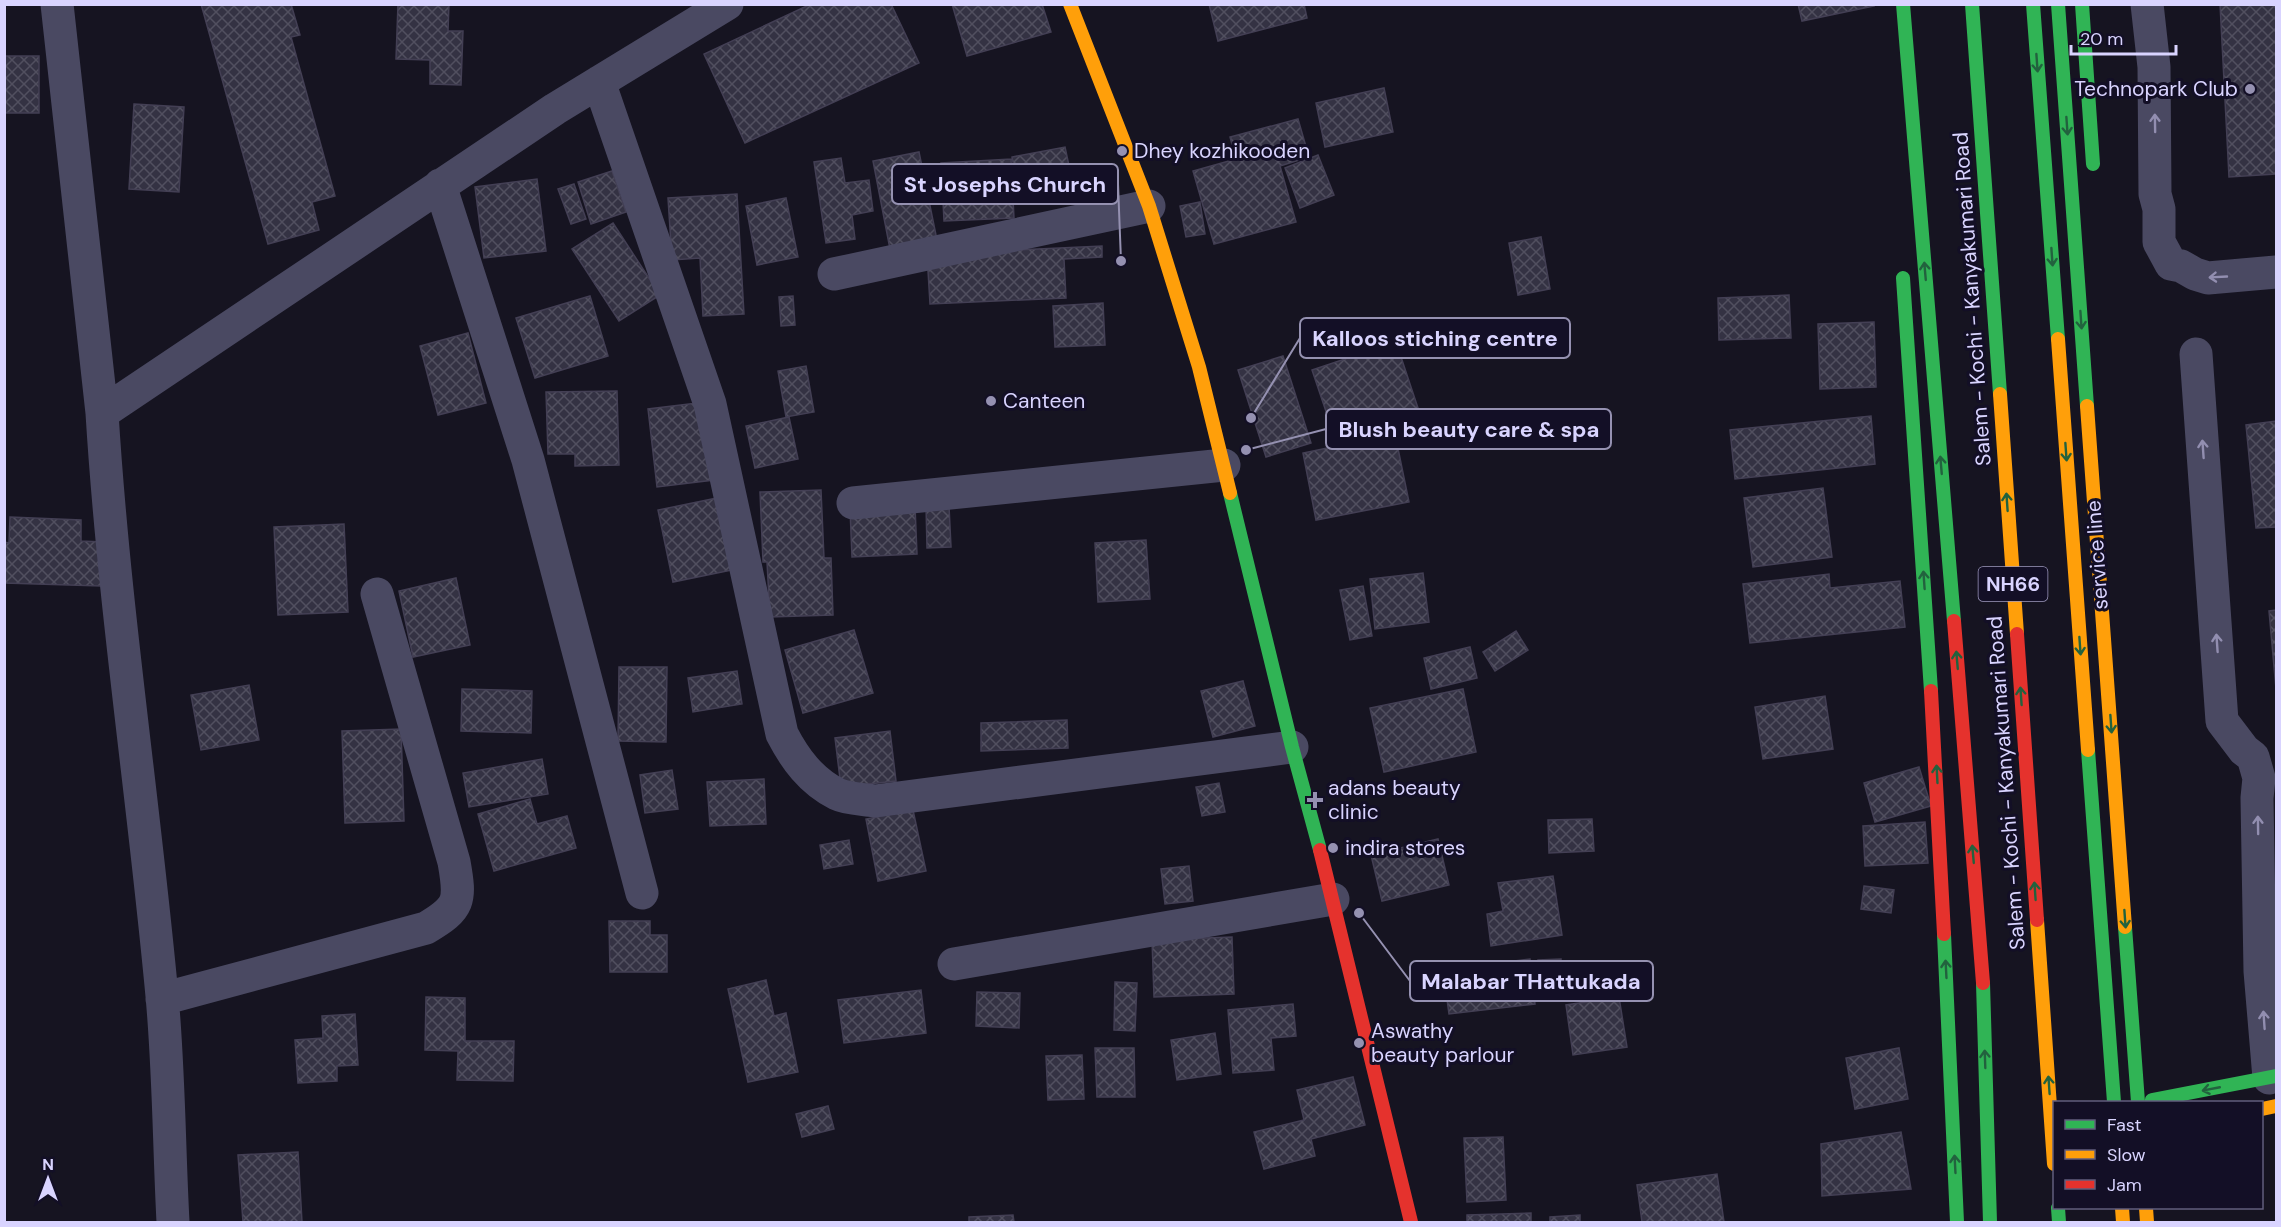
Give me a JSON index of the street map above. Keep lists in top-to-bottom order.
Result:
{
  "streets": {
    "main road": ["Salem - Kochi - Kanyakumari Road", "NH66"]
  },
  "places": {
    "other": [
      "Technopark Club",
      "Dhey kozhikooden",
      "St Josephs Church",
      "Canteen",
      "Kalloos stiching centre",
      "Blush beauty care & spa",
      "indira stores",
      "Malabar THattukada",
      "Aswathy beauty parlour"
    ],
    "health": ["adans beauty clinic"]
  },
  "legend": ["Fast", "Slow", "Jam"],
  "scale_bar": "20 m",
  "north": "top"
}
